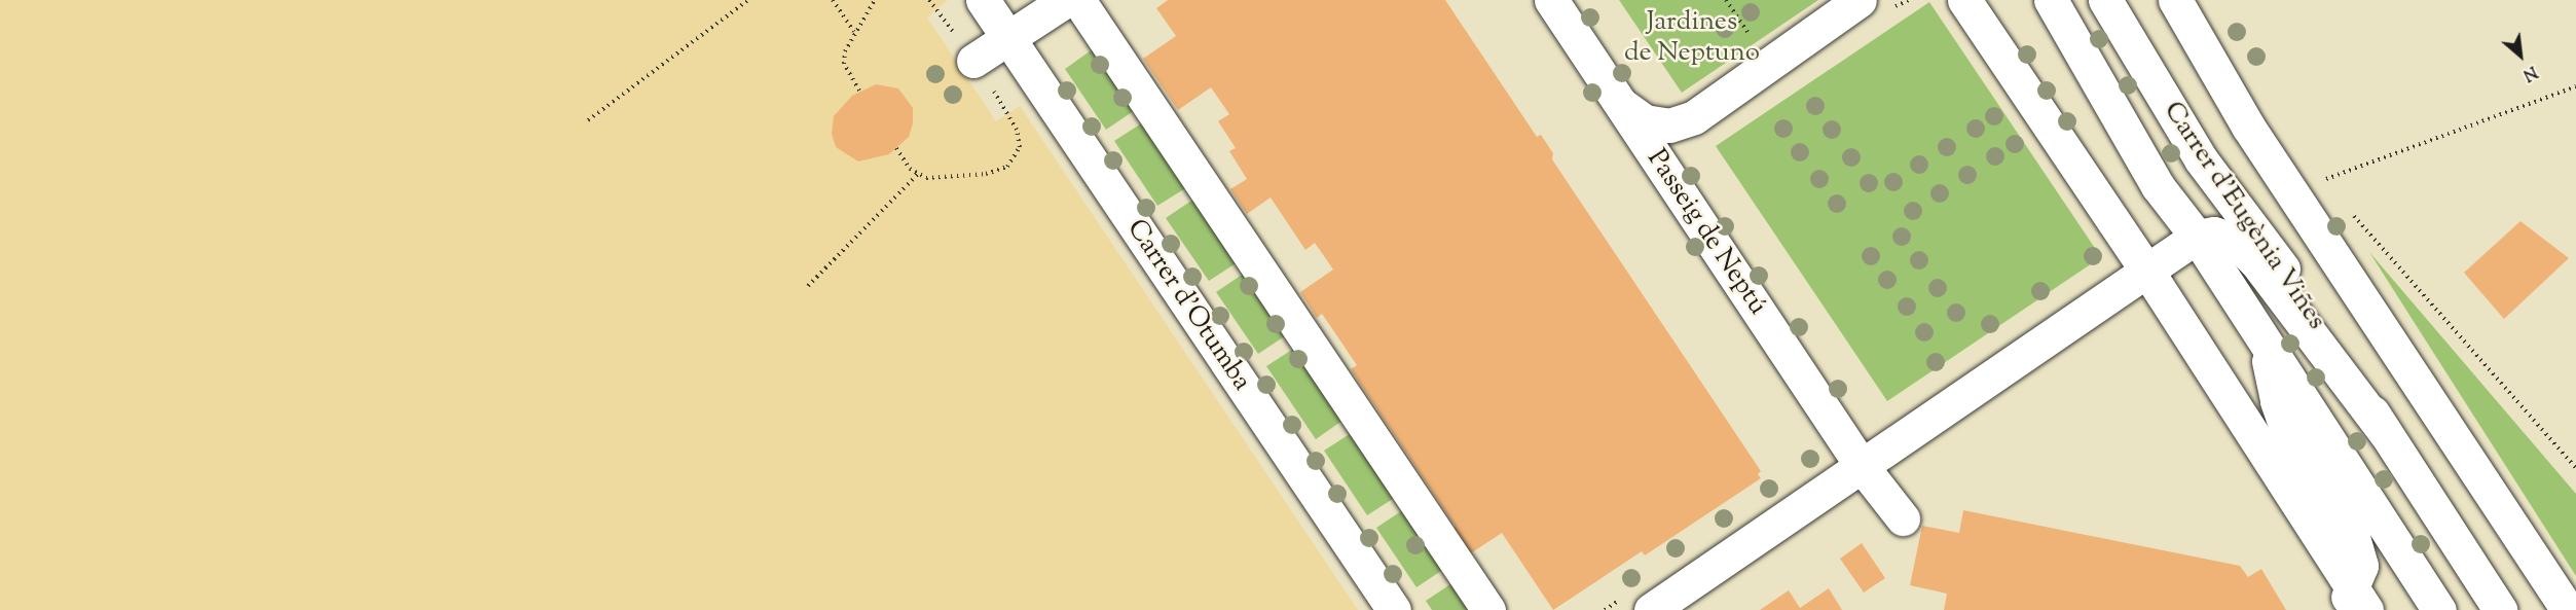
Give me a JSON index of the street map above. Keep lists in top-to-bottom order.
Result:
{
  "streets": {
    "street": ["Carrer d'Eugènia Viñes", "Passeig de Neptú", "Carrer d'Otumba"]
  },
  "parks": ["Jardines de Neptuno"],
  "north": "bottom right"
}
